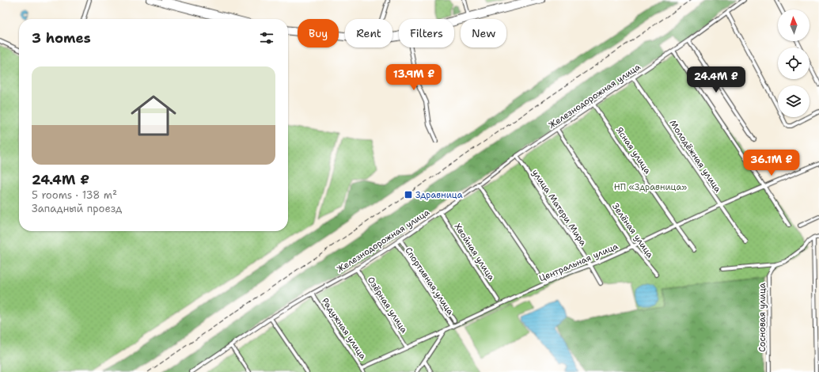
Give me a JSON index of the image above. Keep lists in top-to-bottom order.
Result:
{
  "streets": {
    "street": [
      "Железнодорожная улица",
      "Ясная улица",
      "Молодёжная улица",
      "улица Матери Мира",
      "Зелёная улица",
      "Хвойная улица",
      "Центральная улица",
      "Спортивная улица",
      "Озёрная улица",
      "Сосновая улица",
      "Радужная улица"
    ]
  },
  "crossings": [
    ["Железнодорожная улица", "Ясная улица"],
    ["Железнодорожная улица", "Молодёжная улица"],
    ["Железнодорожная улица", "улица Матери Мира"],
    ["Железнодорожная улица", "Зелёная улица"],
    ["Железнодорожная улица", "Хвойная улица"],
    ["Железнодорожная улица", "Спортивная улица"],
    ["Железнодорожная улица", "Озёрная улица"],
    ["Железнодорожная улица", "Радужная улица"],
    ["Ясная улица", "Центральная улица"],
    ["Молодёжная улица", "Центральная улица"],
    ["улица Матери Мира", "Центральная улица"],
    ["Зелёная улица", "Центральная улица"],
    ["Центральная улица", "Спортивная улица"],
    ["Центральная улица", "Озёрная улица"],
    ["Центральная улица", "Радужная улица"]
  ],
  "parks": ["НП «Здравница»"],
  "places": {
    "transit": ["Здравница"]
  },
  "north": "top",
  "page": {
    "chip": [
      "Buy",
      "Rent",
      "Filters",
      "New"
    ],
    "heading": "3 homes",
    "list": [
      {
        "name": "24.4M ₽",
        "note": "5 rooms · 138 m² · Западный проезд"
      }
    ],
    "price": ["13.9M ₽", "24.4M ₽", "36.1M ₽"]
  }
}
